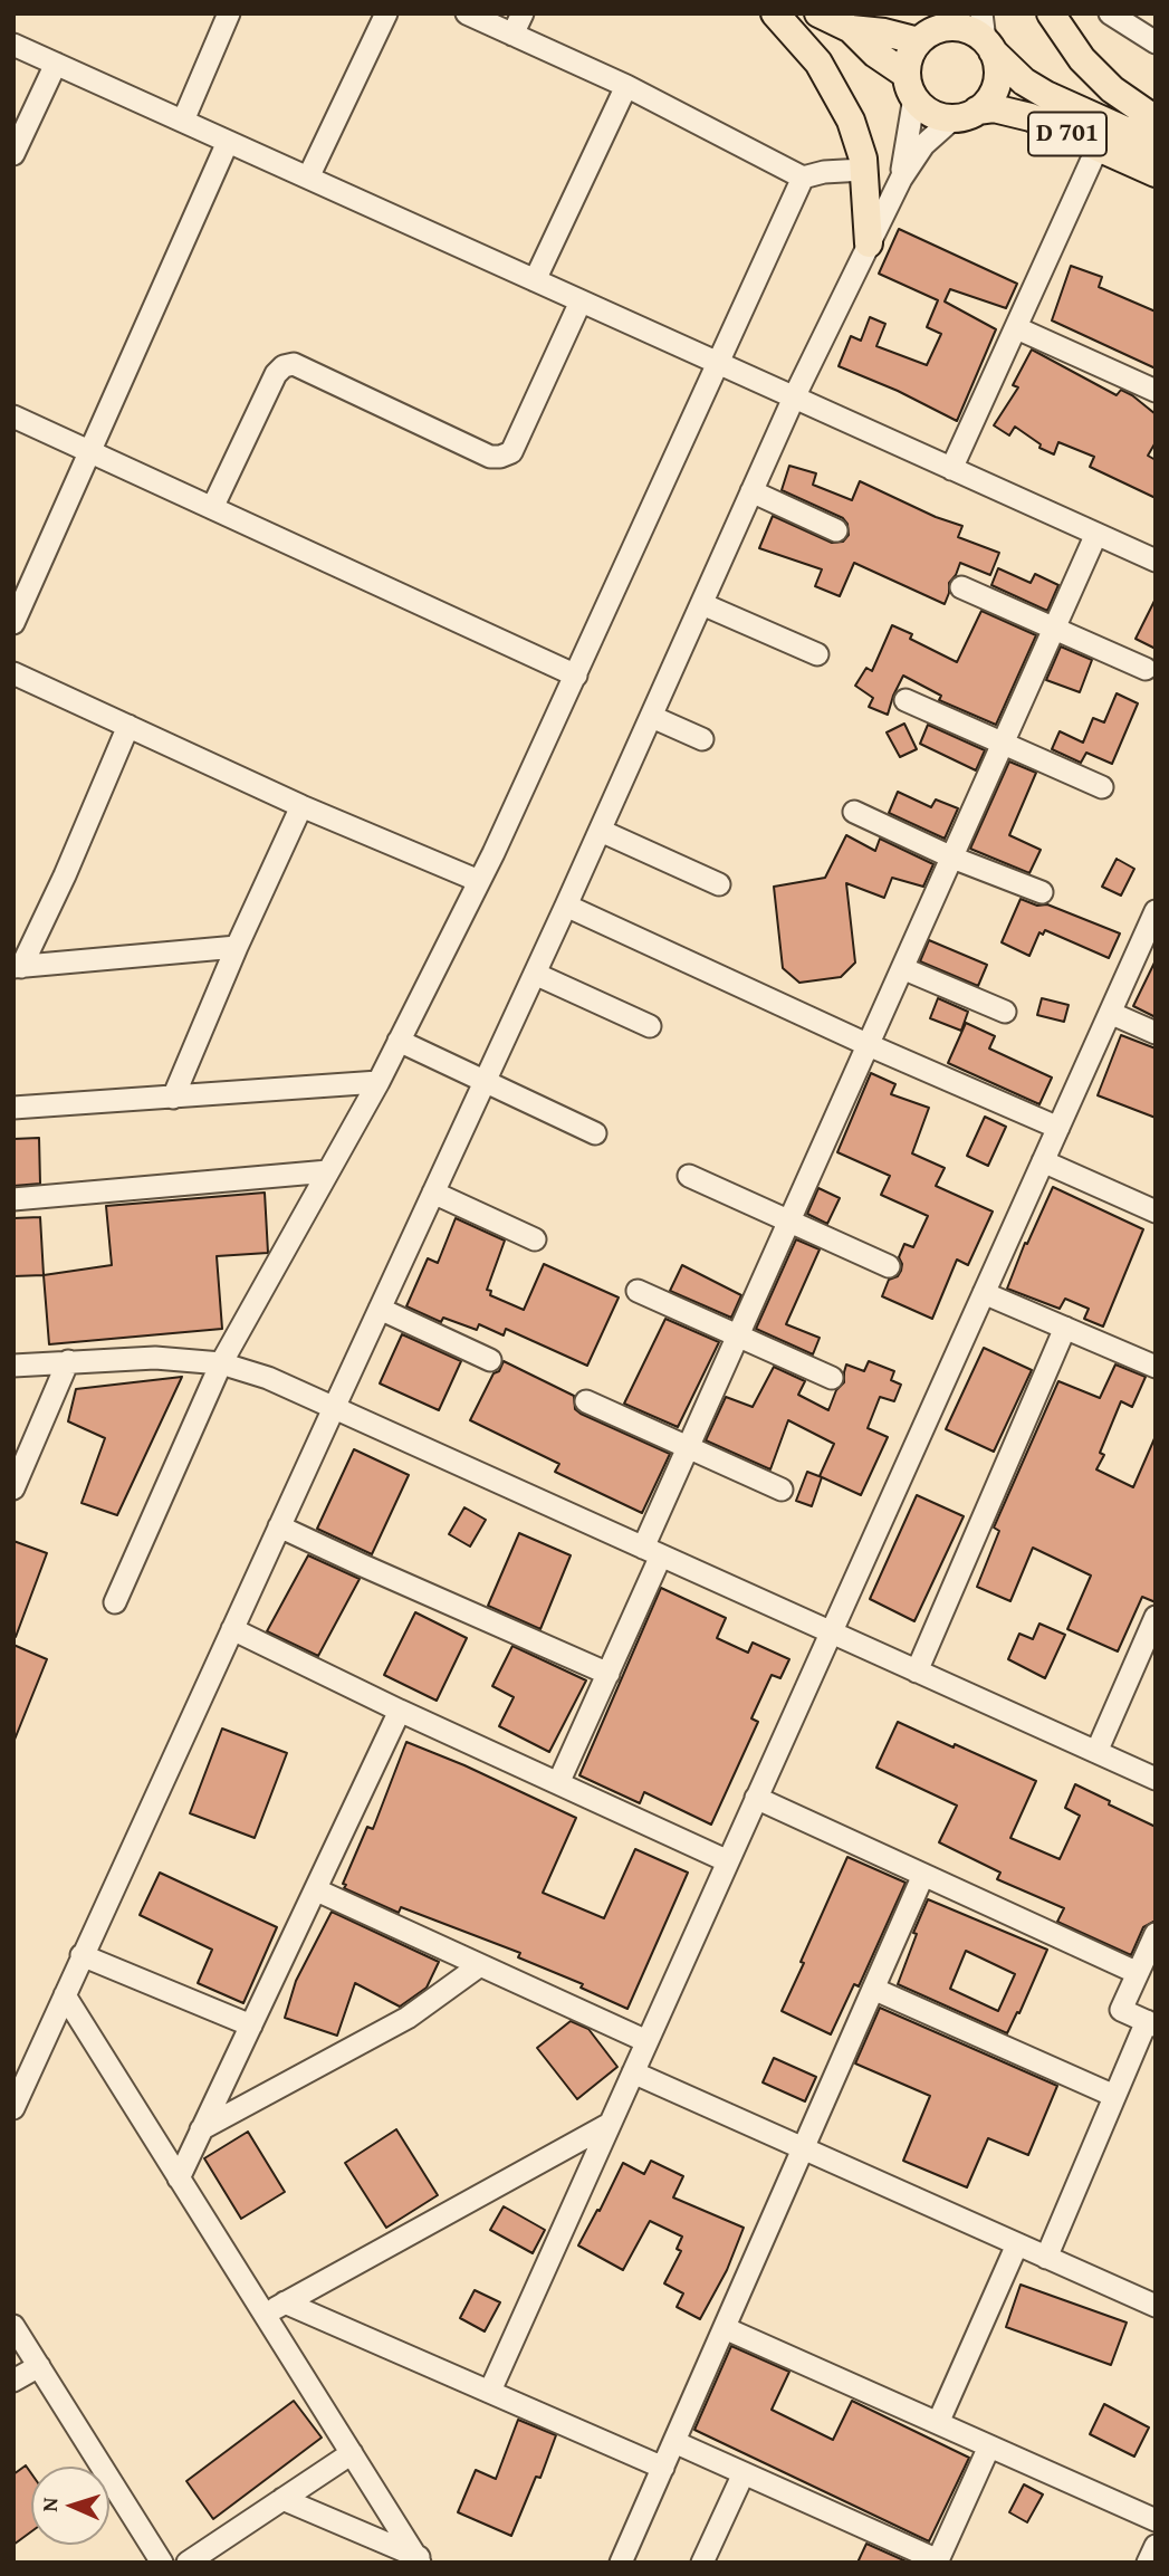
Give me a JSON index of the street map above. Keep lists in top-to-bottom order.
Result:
{
  "streets": {
    "main road": ["D 701"]
  },
  "north": "left"
}
